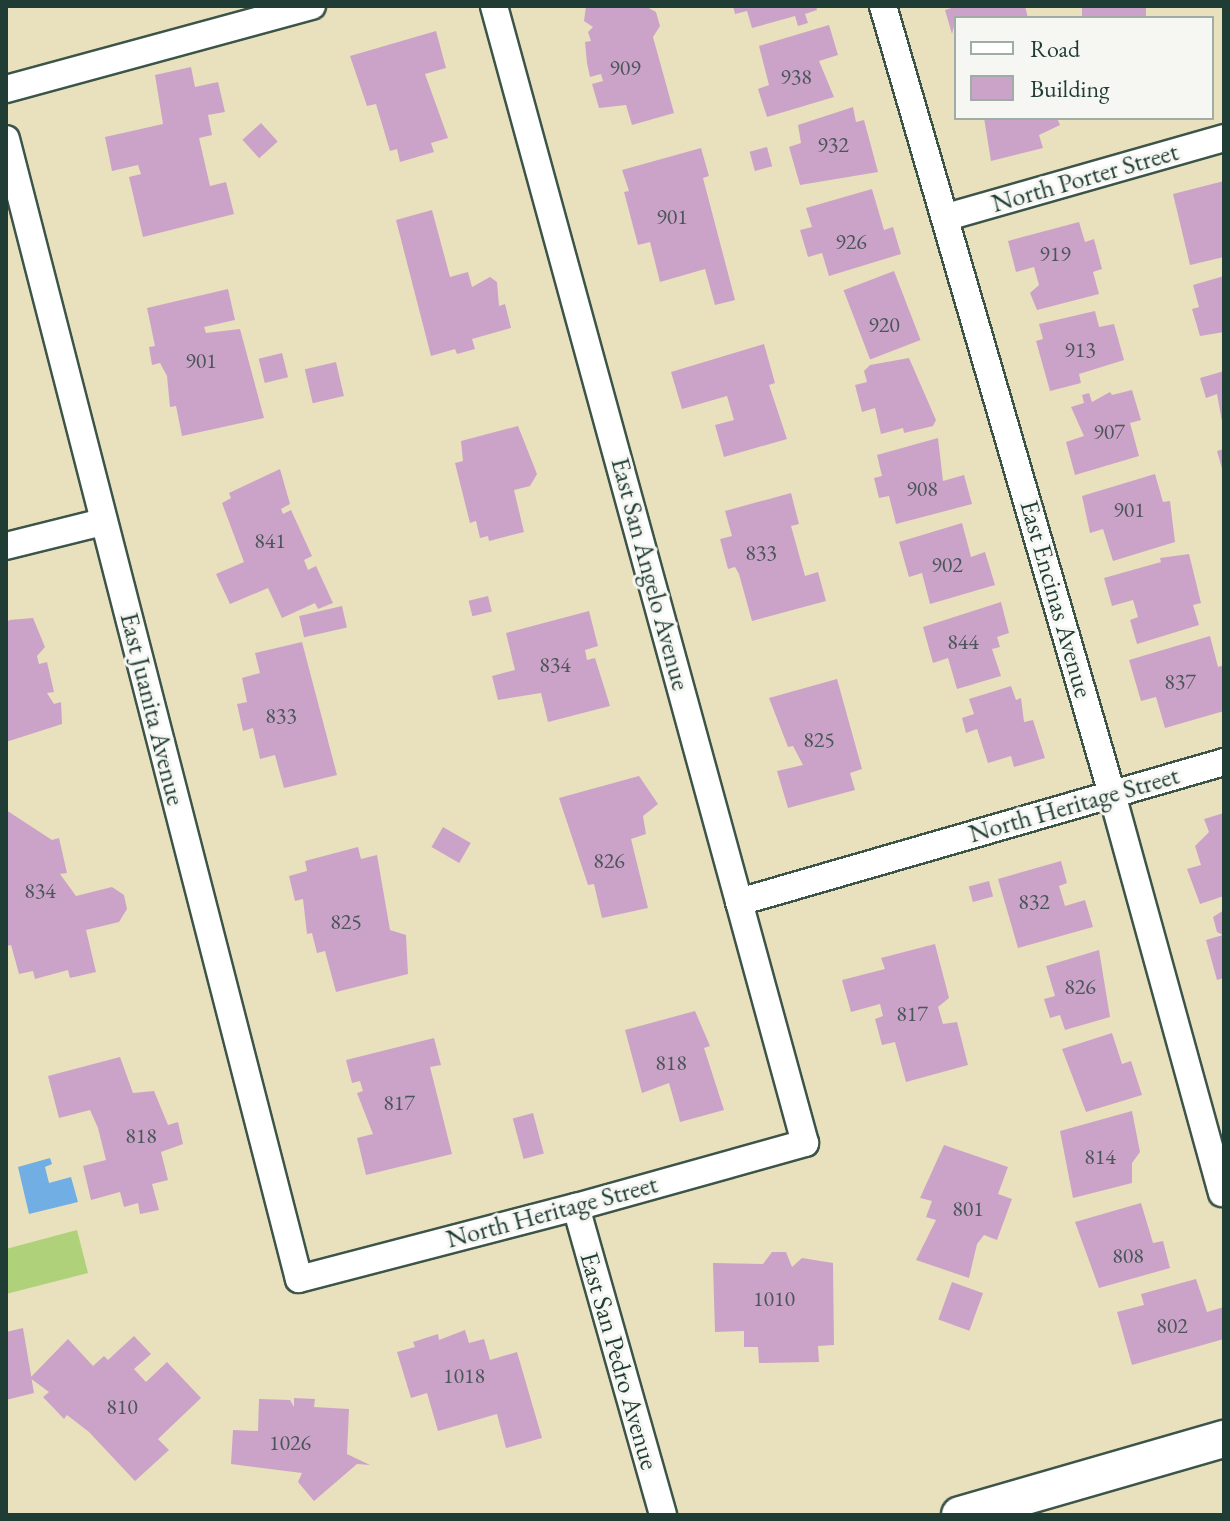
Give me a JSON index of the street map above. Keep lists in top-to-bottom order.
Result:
{
  "streets": {
    "street": [
      "North Porter Street",
      "East San Angelo Avenue",
      "East Encinas Avenue",
      "East Juanita Avenue",
      "North Heritage Street",
      "East San Pedro Avenue"
    ]
  },
  "crossings": [
    ["North Porter Street", "East Encinas Avenue"],
    ["East San Angelo Avenue", "North Heritage Street"],
    ["East Encinas Avenue", "North Heritage Street"],
    ["East Juanita Avenue", "North Heritage Street"],
    ["North Heritage Street", "East San Pedro Avenue"]
  ],
  "house_numbers": [
    "909",
    "938",
    "932",
    "901",
    "926",
    "919",
    "920",
    "913",
    "901",
    "907",
    "908",
    "901",
    "841",
    "833",
    "902",
    "844",
    "834",
    "837",
    "833",
    "825",
    "826",
    "834",
    "832",
    "825",
    "826",
    "817",
    "818",
    "817",
    "818",
    "814",
    "801",
    "808",
    "1010",
    "802",
    "1018",
    "810",
    "1026"
  ],
  "legend": ["Road", "Building"]
}
